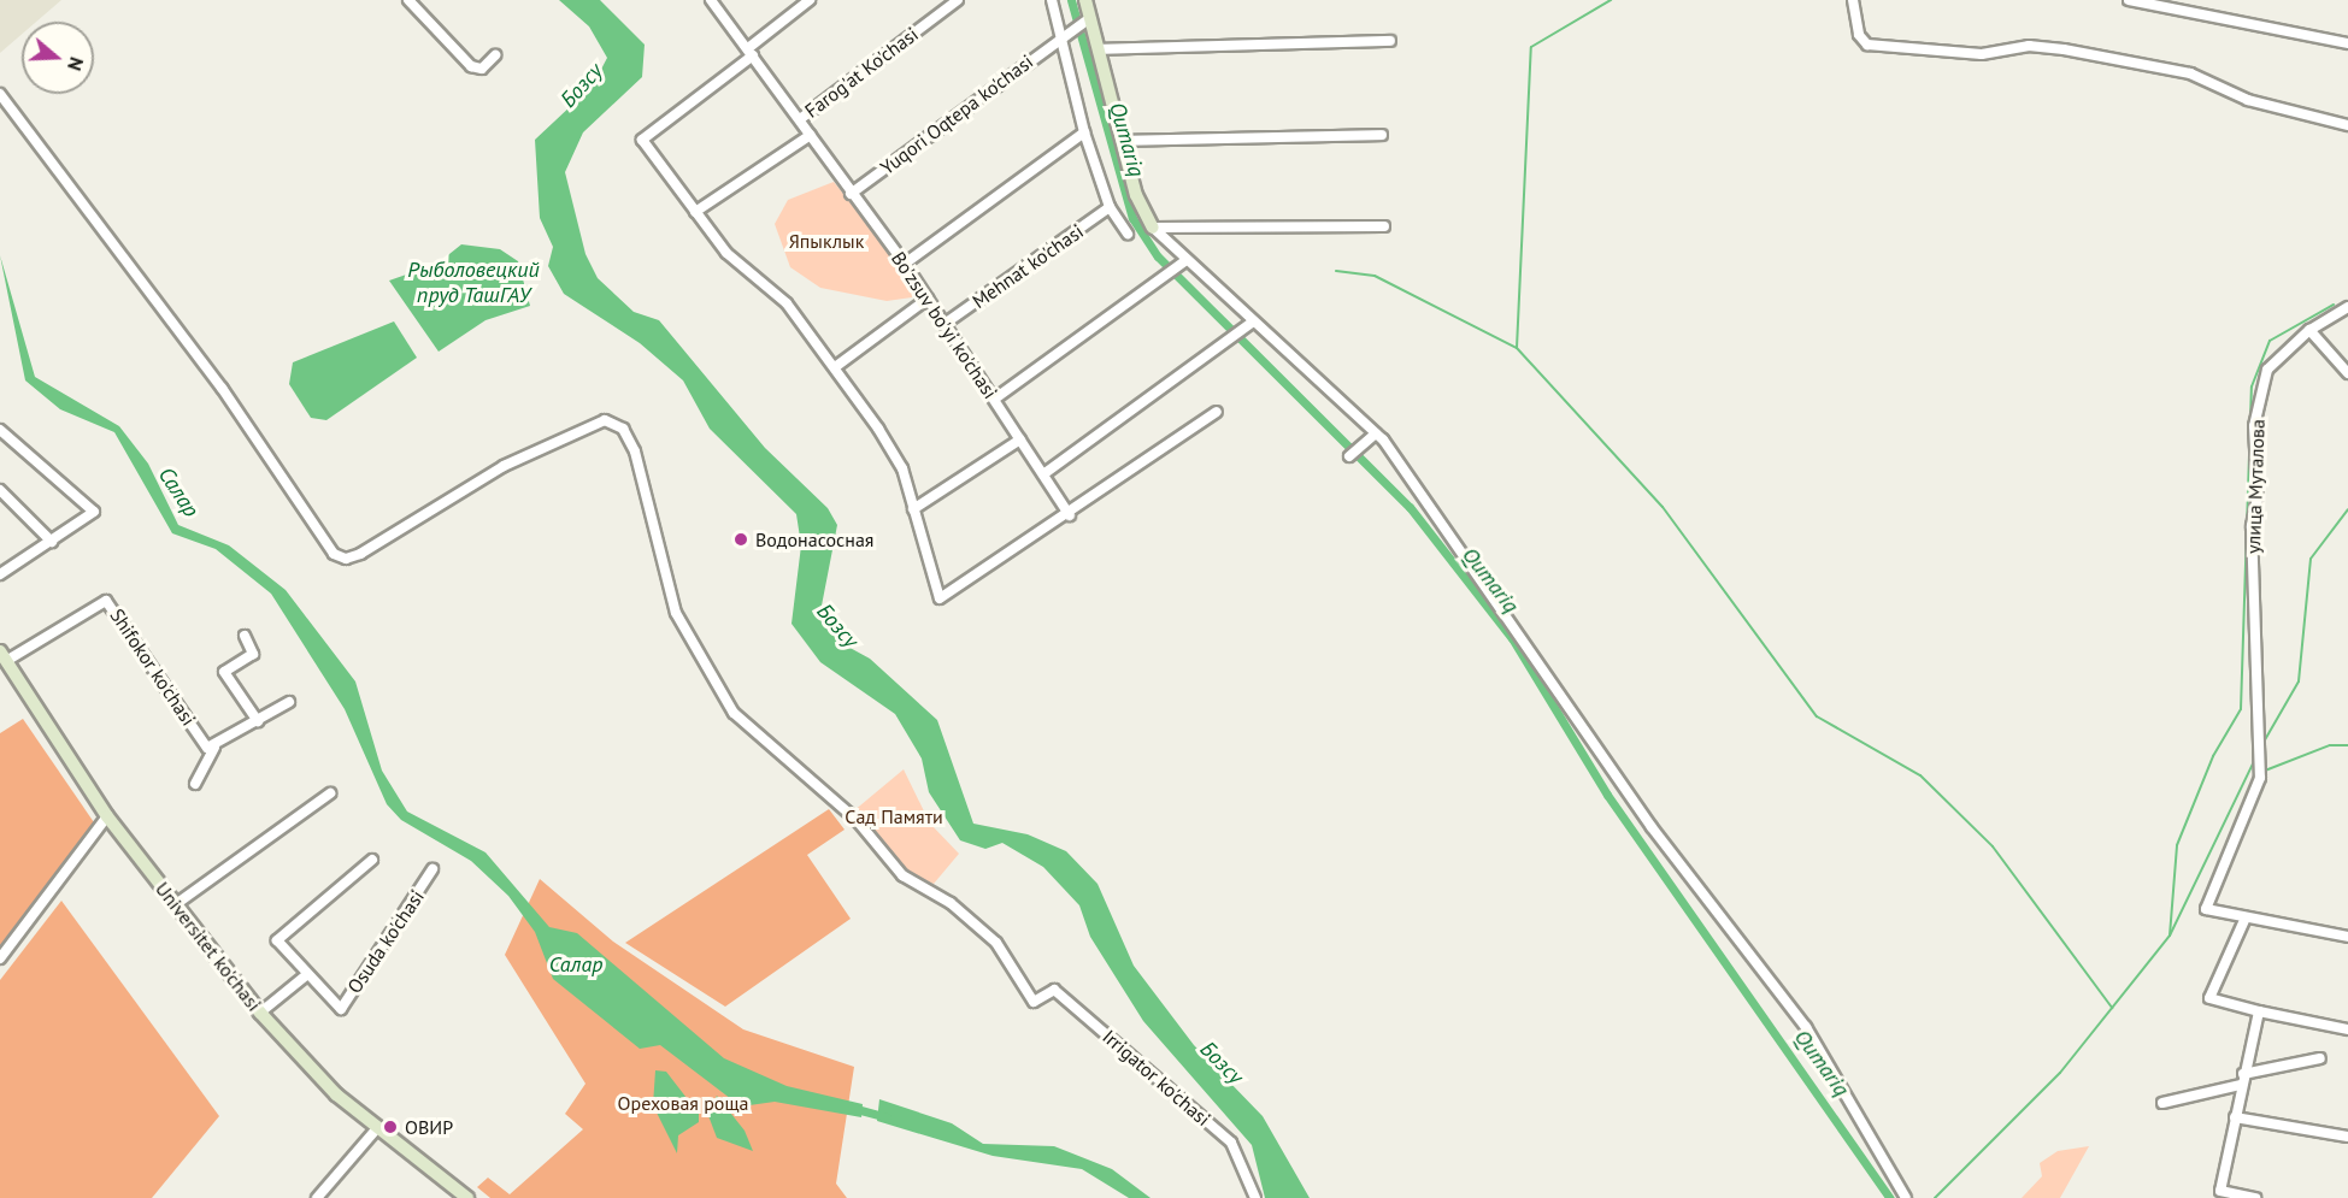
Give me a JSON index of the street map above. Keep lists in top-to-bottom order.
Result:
{
  "streets": {
    "main road": ["Universitet ko'chasi"],
    "street": [
      "Farog'at Ko'chasi",
      "Yuqori Oqtepa ko'chasi",
      "Mehnat ko'chasi",
      "Bo'zsuv bo'yi ko'chasi",
      "улица Муталова",
      "Shifokor ko'chasi",
      "Osuda ko'chasi",
      "Irrigator ko'chasi"
    ]
  },
  "crossings": [
    ["Farog'at Ko'chasi", "Bo'zsuv bo'yi ko'chasi"],
    ["Yuqori Oqtepa ko'chasi", "Bo'zsuv bo'yi ko'chasi"],
    ["Mehnat ko'chasi", "Bo'zsuv bo'yi ko'chasi"],
    ["Shifokor ko'chasi", "Universitet ko'chasi"]
  ],
  "water": [
    "Бозсу",
    "Qumariq",
    "Рыболовецкий пруд ТашГАУ",
    "Салар"
  ],
  "parks": ["Япыклык", "Сад Памяти", "Ореховая роща"],
  "places": ["Водонасосная", "ОВИР"],
  "north": "right"
}
